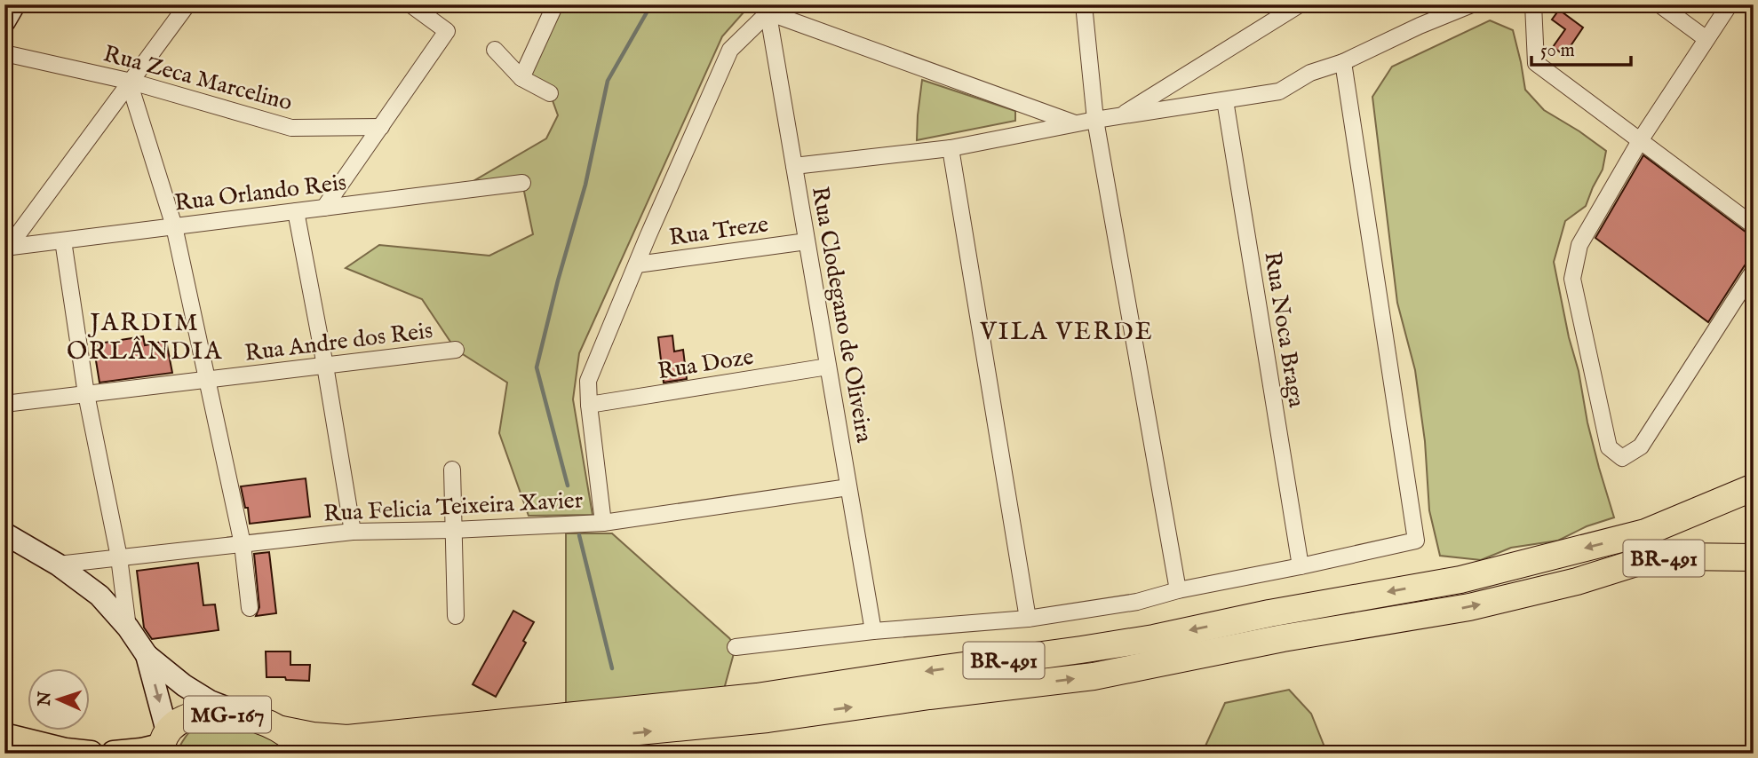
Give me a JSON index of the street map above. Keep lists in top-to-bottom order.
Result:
{
  "streets": {
    "highway": ["BR-491", "MG-167"],
    "street": [
      "Rua Zeca Marcelino",
      "Rua Orlando Reis",
      "Rua Treze",
      "Rua Clodegano de Oliveira",
      "Rua Noca Braga",
      "Rua Andre dos Reis",
      "Rua Doze",
      "Rua Felicia Teixeira Xavier"
    ]
  },
  "crossings": [
    ["Rua Treze", "Rua Clodegano de Oliveira"],
    ["Rua Clodegano de Oliveira", "Rua Doze"],
    ["Rua Clodegano de Oliveira", "Rua Felicia Teixeira Xavier"],
    ["BR-491", "MG-167"]
  ],
  "districts": ["JARDIM ORLÂNDIA", "VILA VERDE"],
  "scale_bar": "50 m",
  "north": "left"
}
